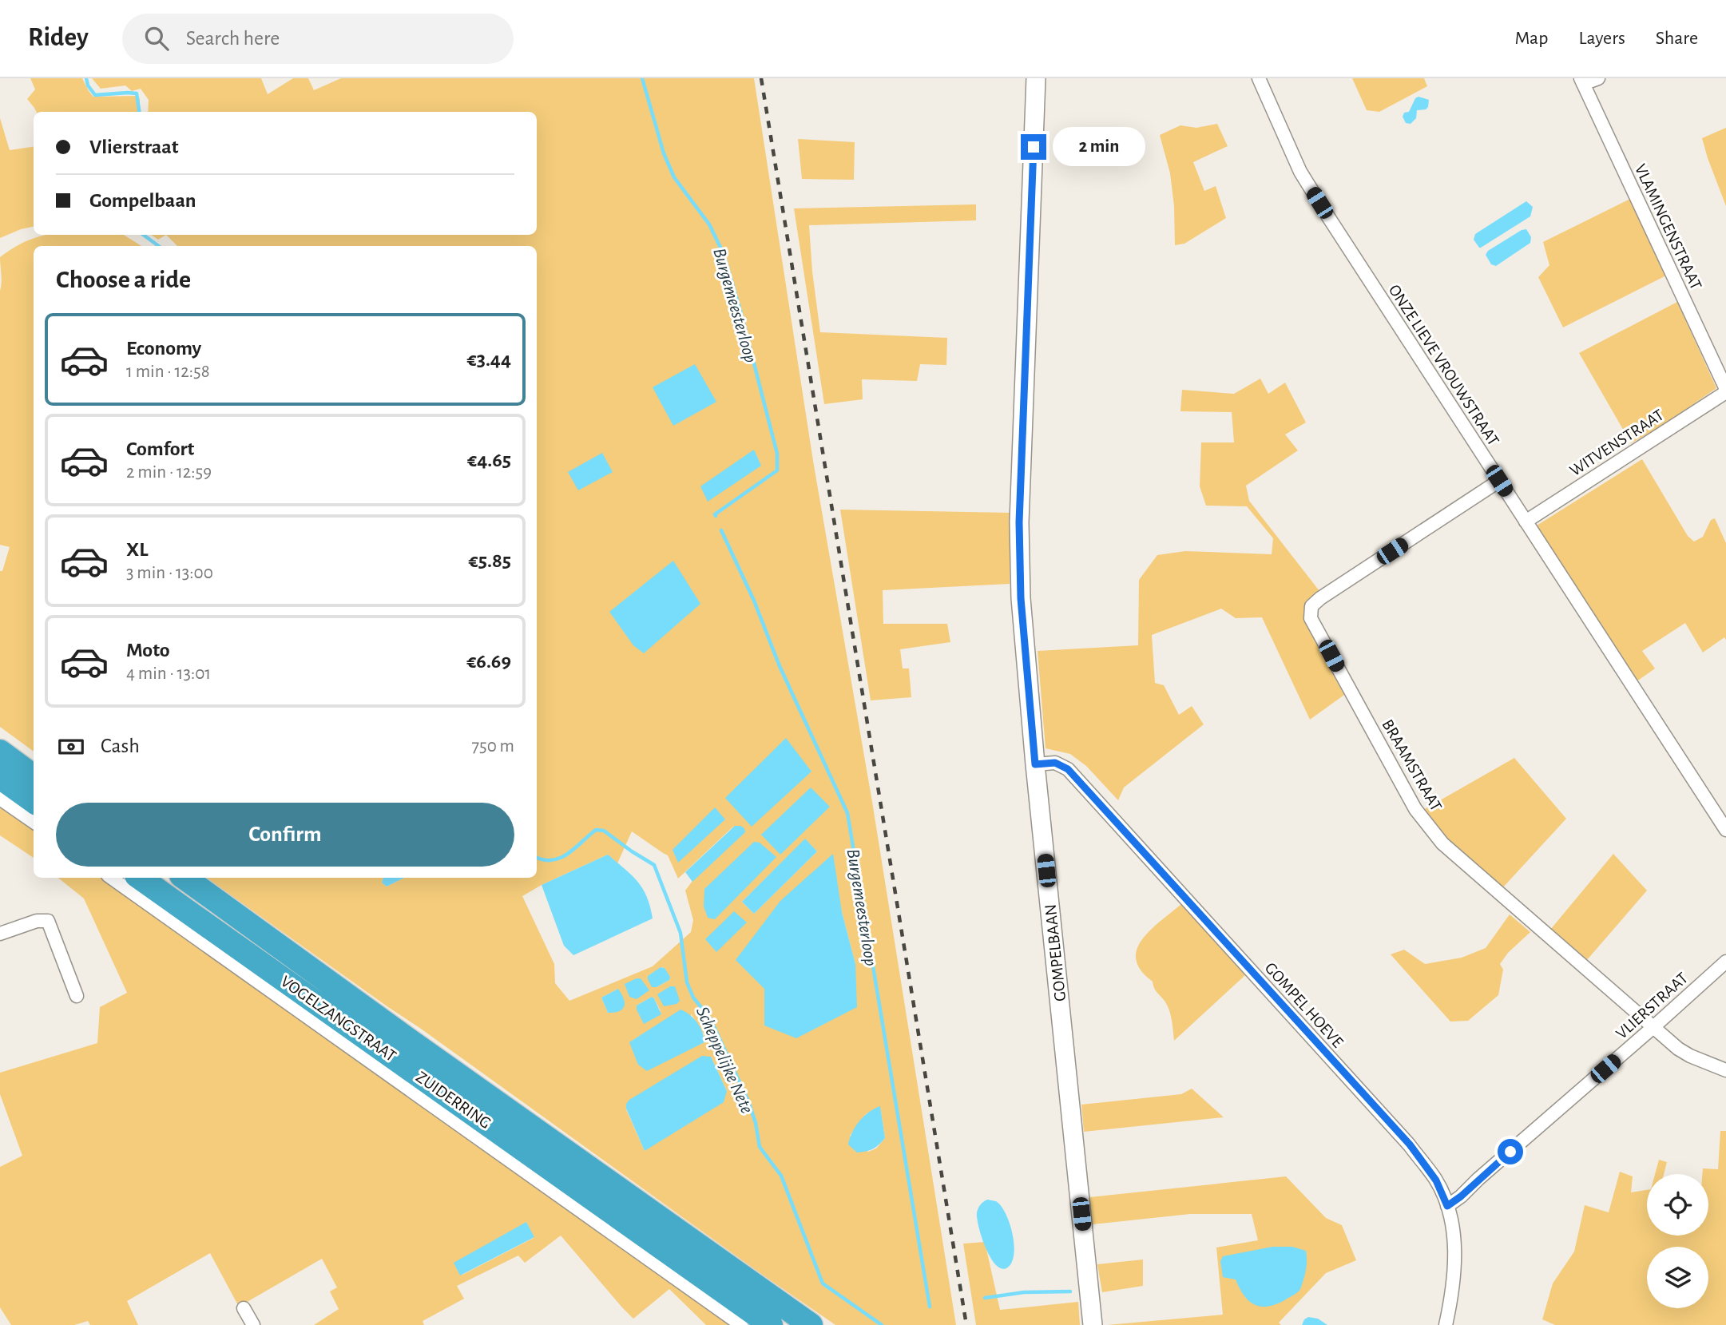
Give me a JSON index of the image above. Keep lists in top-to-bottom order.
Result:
{
  "streets": {
    "highway": ["ZUIDERRING"],
    "street": [
      "VLAMINGENSTRAAT",
      "ONZE LIEVE VROUWSTRAAT",
      "WITVENSTRAAT",
      "BRAAMSTRAAT",
      "GOMPELBAAN",
      "GOMPEL HOEVE",
      "VLIERSTRAAT",
      "VOGELZANGSTRAAT"
    ]
  },
  "crossings": [
    ["VLAMINGENSTRAAT", "WITVENSTRAAT"],
    ["ONZE LIEVE VROUWSTRAAT", "WITVENSTRAAT"],
    ["ONZE LIEVE VROUWSTRAAT", "BRAAMSTRAAT"],
    ["BRAAMSTRAAT", "VLIERSTRAAT"],
    ["GOMPELBAAN", "GOMPEL HOEVE"],
    ["GOMPEL HOEVE", "VLIERSTRAAT"]
  ],
  "water": ["Burgemeesterloop", "Scheppelijke Nete"],
  "page": {
    "header": "Ridey",
    "search": "Search here",
    "nav": ["Map", "Layers", "Share"],
    "banner": ["Vlierstraat", "Gompelbaan"],
    "bubble": "2 min",
    "heading": "Choose a ride",
    "list": [
      {
        "name": "Economy",
        "note": "1 min · 12:58",
        "value": "€3.44"
      },
      {
        "name": "Comfort",
        "note": "2 min · 12:59",
        "value": "€4.65"
      },
      {
        "name": "XL",
        "note": "3 min · 13:00",
        "value": "€5.85"
      },
      {
        "name": "Moto",
        "note": "4 min · 13:01",
        "value": "€6.69"
      }
    ],
    "pay": ["Cash", "750 m"],
    "buttons": "Confirm"
  }
}
